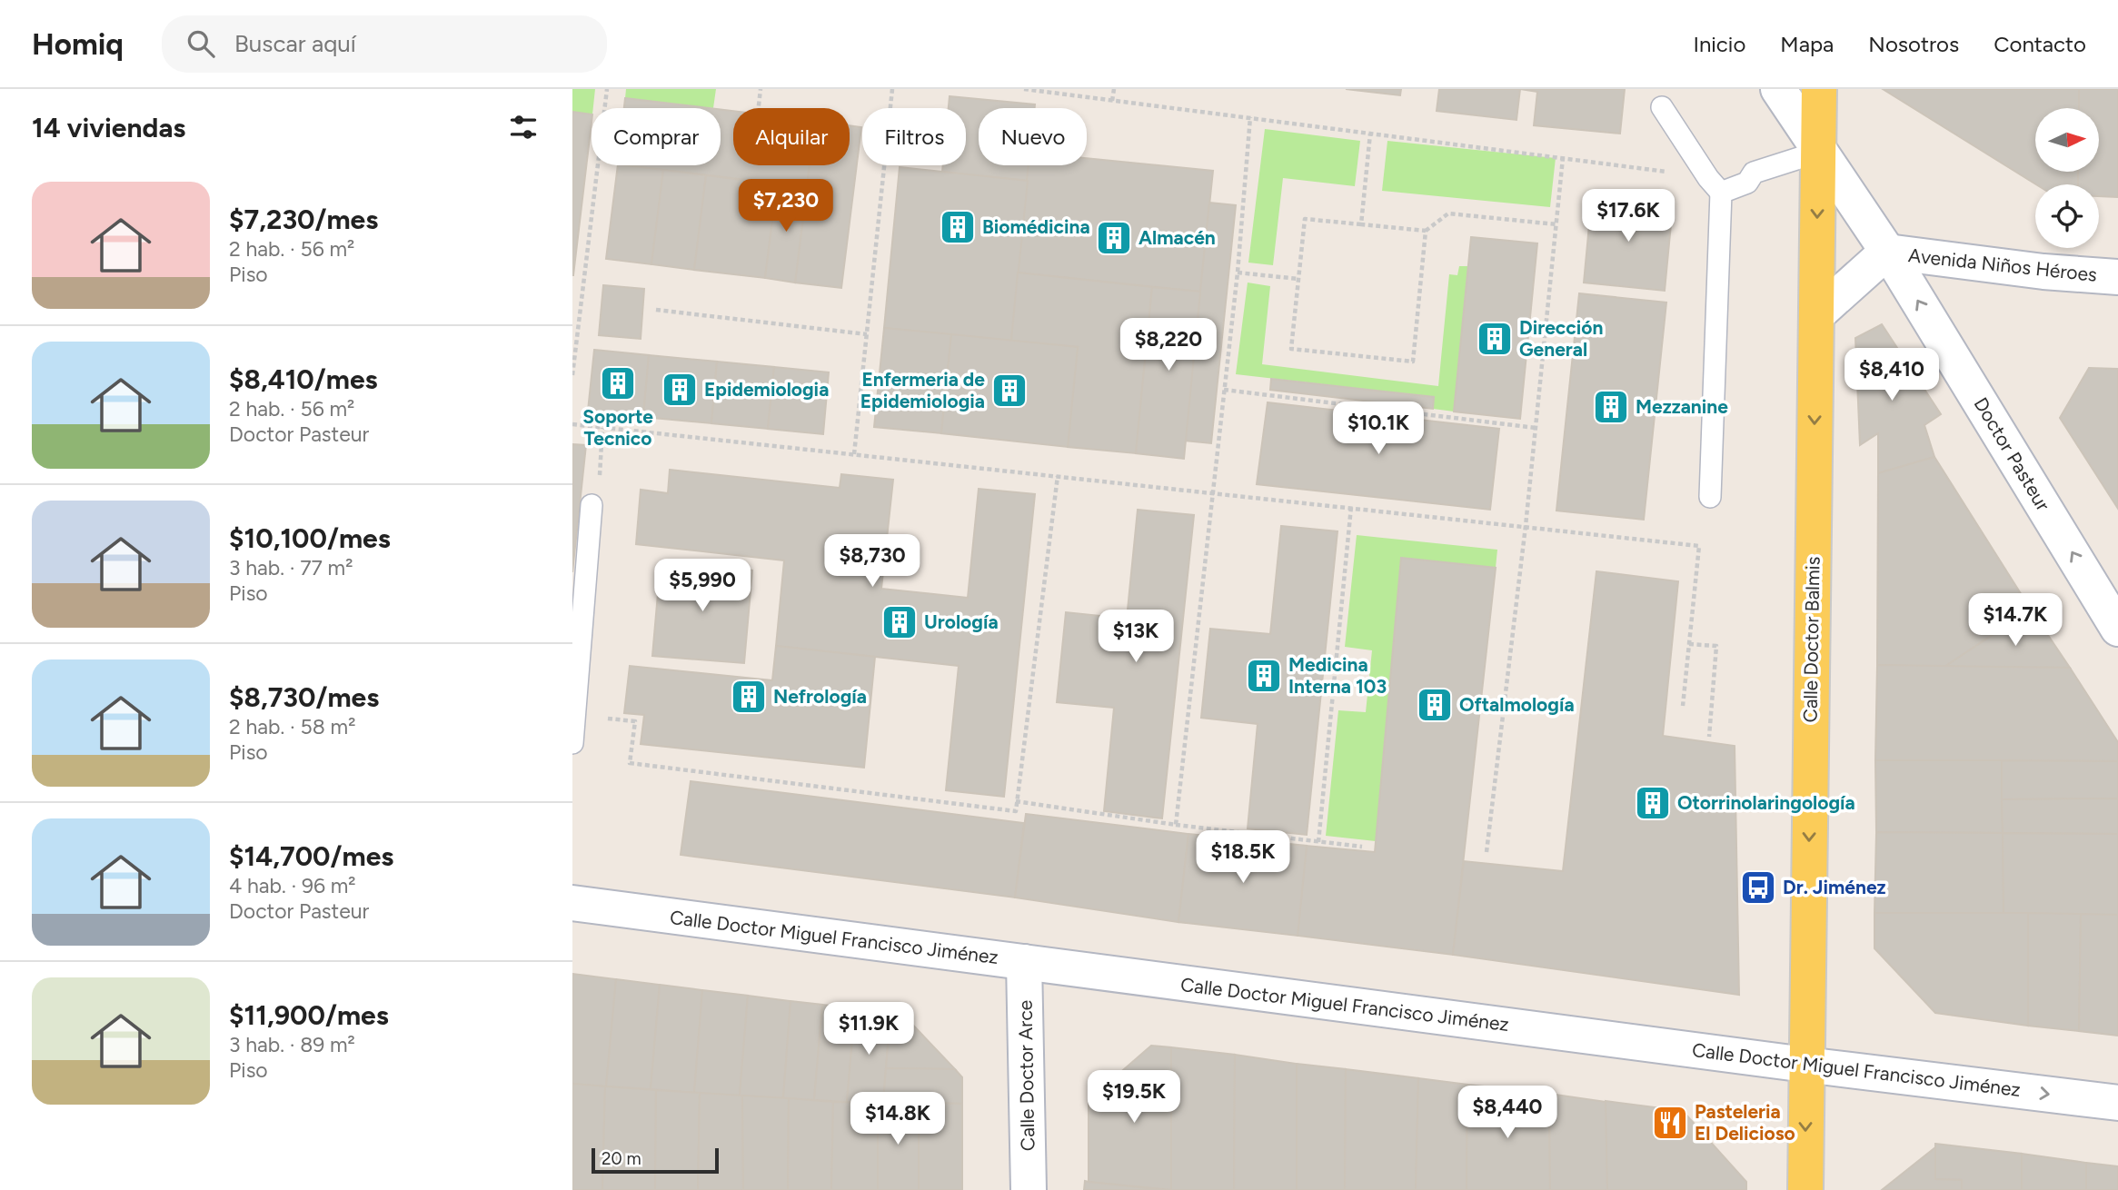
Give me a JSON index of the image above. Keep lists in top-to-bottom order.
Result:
{
  "streets": {
    "main road": ["Calle Doctor Balmis"],
    "street": [
      "Avenida Niños Héroes",
      "Doctor Pasteur",
      "Calle Doctor Miguel Francisco Jiménez",
      "Calle Doctor Arce"
    ]
  },
  "crossings": [
    ["Avenida Niños Héroes", "Doctor Pasteur"],
    ["Doctor Pasteur", "Calle Doctor Balmis"],
    ["Calle Doctor Balmis", "Calle Doctor Miguel Francisco Jiménez"],
    ["Calle Doctor Miguel Francisco Jiménez", "Calle Doctor Arce"]
  ],
  "one_way": ["Doctor Pasteur", "Calle Doctor Balmis"],
  "places": {
    "building": [
      "Biomédicina",
      "Almacén",
      "Dirección General",
      "Soporte Tecnico",
      "Epidemiologia",
      "Enfermeria de Epidemiologia",
      "Mezzanine",
      "Urología",
      "Medicina Interna 103",
      "Nefrología",
      "Oftalmología",
      "Otorrinolaringología"
    ],
    "bus stop": ["Dr. Jiménez"],
    "restaurant": ["Pasteleria El Delicioso"]
  },
  "scale_bar": "20 m",
  "north": "right",
  "page": {
    "header": "Homiq",
    "search": "Buscar aquí",
    "nav": [
      "Inicio",
      "Mapa",
      "Nosotros",
      "Contacto"
    ],
    "heading": "14 viviendas",
    "chip": [
      "Comprar",
      "Alquilar",
      "Filtros",
      "Nuevo"
    ],
    "list": [
      {
        "name": "$7,230/mes",
        "note": "2 hab. · 56 m² · Piso"
      },
      {
        "name": "$8,410/mes",
        "note": "2 hab. · 56 m² · Doctor Pasteur"
      },
      {
        "name": "$10,100/mes",
        "note": "3 hab. · 77 m² · Piso"
      },
      {
        "name": "$8,730/mes",
        "note": "2 hab. · 58 m² · Piso"
      },
      {
        "name": "$14,700/mes",
        "note": "4 hab. · 96 m² · Doctor Pasteur"
      },
      {
        "name": "$11,900/mes",
        "note": "3 hab. · 89 m² · Piso"
      }
    ],
    "price": [
      "$7,230",
      "$17.6K",
      "$8,220",
      "$8,410",
      "$10.1K",
      "$8,730",
      "$5,990",
      "$14.7K",
      "$13K",
      "$18.5K",
      "$11.9K",
      "$19.5K",
      "$8,440",
      "$14.8K"
    ],
    "scale": "20 m"
  }
}
